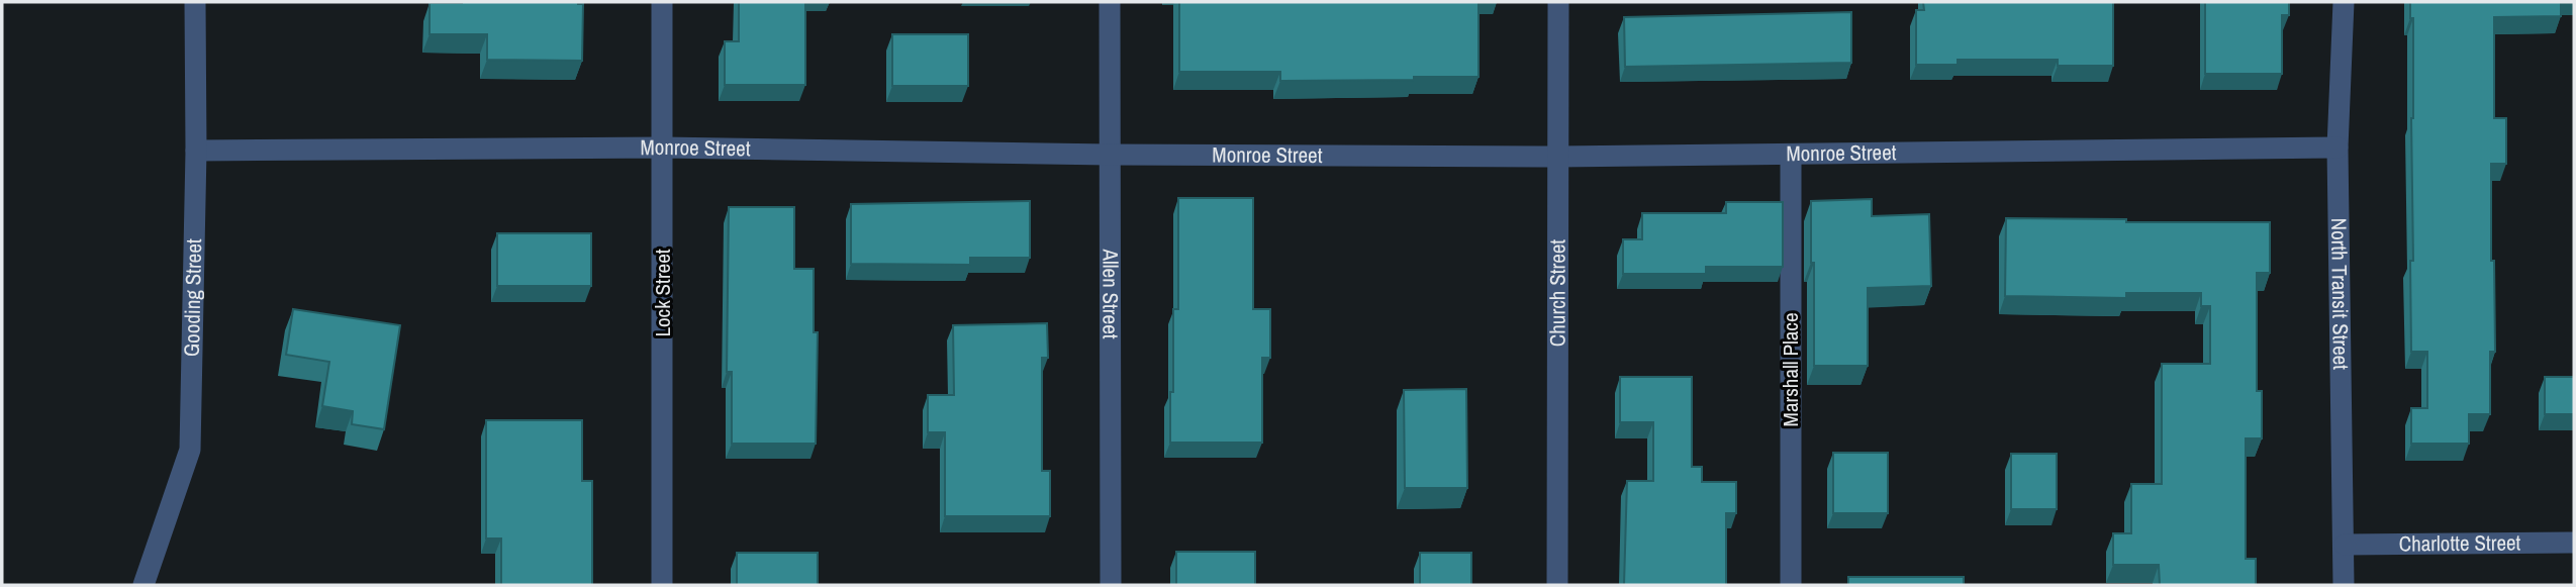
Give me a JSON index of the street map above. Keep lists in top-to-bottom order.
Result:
{
  "streets": {
    "street": [
      "Monroe Street",
      "Lock Street",
      "Church Street",
      "North Transit Street",
      "Allen Street",
      "Gooding Street",
      "Marshall Place",
      "Charlotte Street"
    ]
  },
  "crossings": [
    ["Monroe Street", "Lock Street"],
    ["Monroe Street", "Church Street"],
    ["Monroe Street", "North Transit Street"],
    ["Monroe Street", "Allen Street"],
    ["Monroe Street", "Gooding Street"],
    ["Monroe Street", "Marshall Place"],
    ["North Transit Street", "Charlotte Street"]
  ]
}
